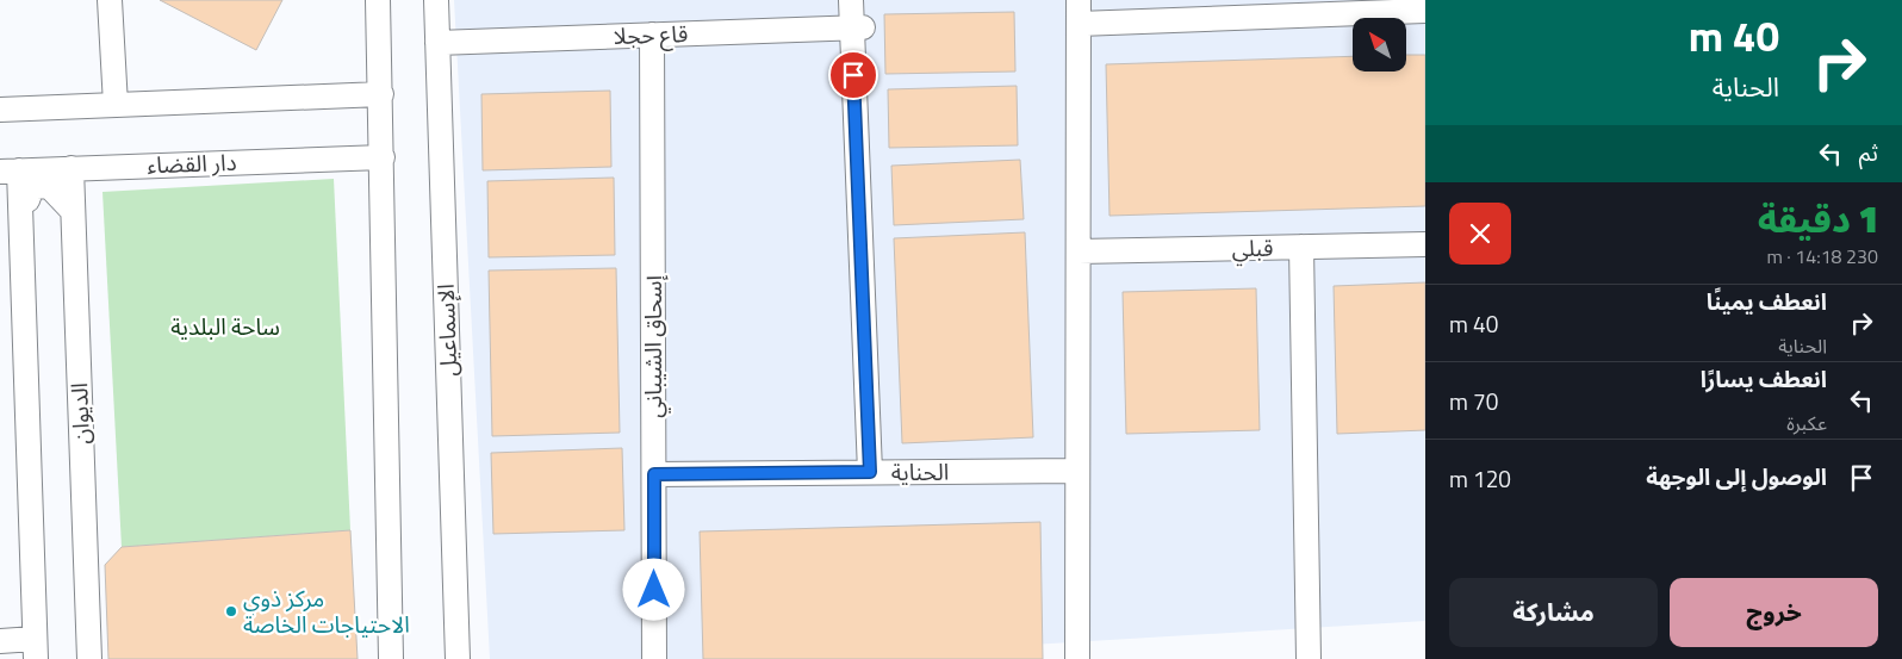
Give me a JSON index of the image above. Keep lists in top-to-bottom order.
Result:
{
  "streets": {
    "street": [
      "قاع حجلا",
      "دار القضاء",
      "قبلي",
      "الإسماعيل",
      "إسحاق الشيباني",
      "الديوان",
      "الحناية"
    ]
  },
  "crossings": [
    ["قاع حجلا", "الإسماعيل"],
    ["قاع حجلا", "إسحاق الشيباني"],
    ["دار القضاء", "الديوان"],
    ["إسحاق الشيباني", "الحناية"]
  ],
  "parks": ["ساحة البلدية"],
  "places": ["مركز ذوي الاحتياجات الخاصة"],
  "north": "top left",
  "page": {
    "turn": ["40 m", "الحناية"],
    "then": "ثم",
    "heading": ["1 دقيقة", "230 m · 14:18"],
    "list": [
      {
        "name": "انعطف يمينًا",
        "note": "الحناية",
        "value": "40 m"
      },
      {
        "name": "انعطف يسارًا",
        "note": "عكبرة",
        "value": "70 m"
      },
      {
        "name": "الوصول إلى الوجهة",
        "value": "120 m"
      }
    ],
    "buttons": ["خروج", "مشاركة"]
  }
}
